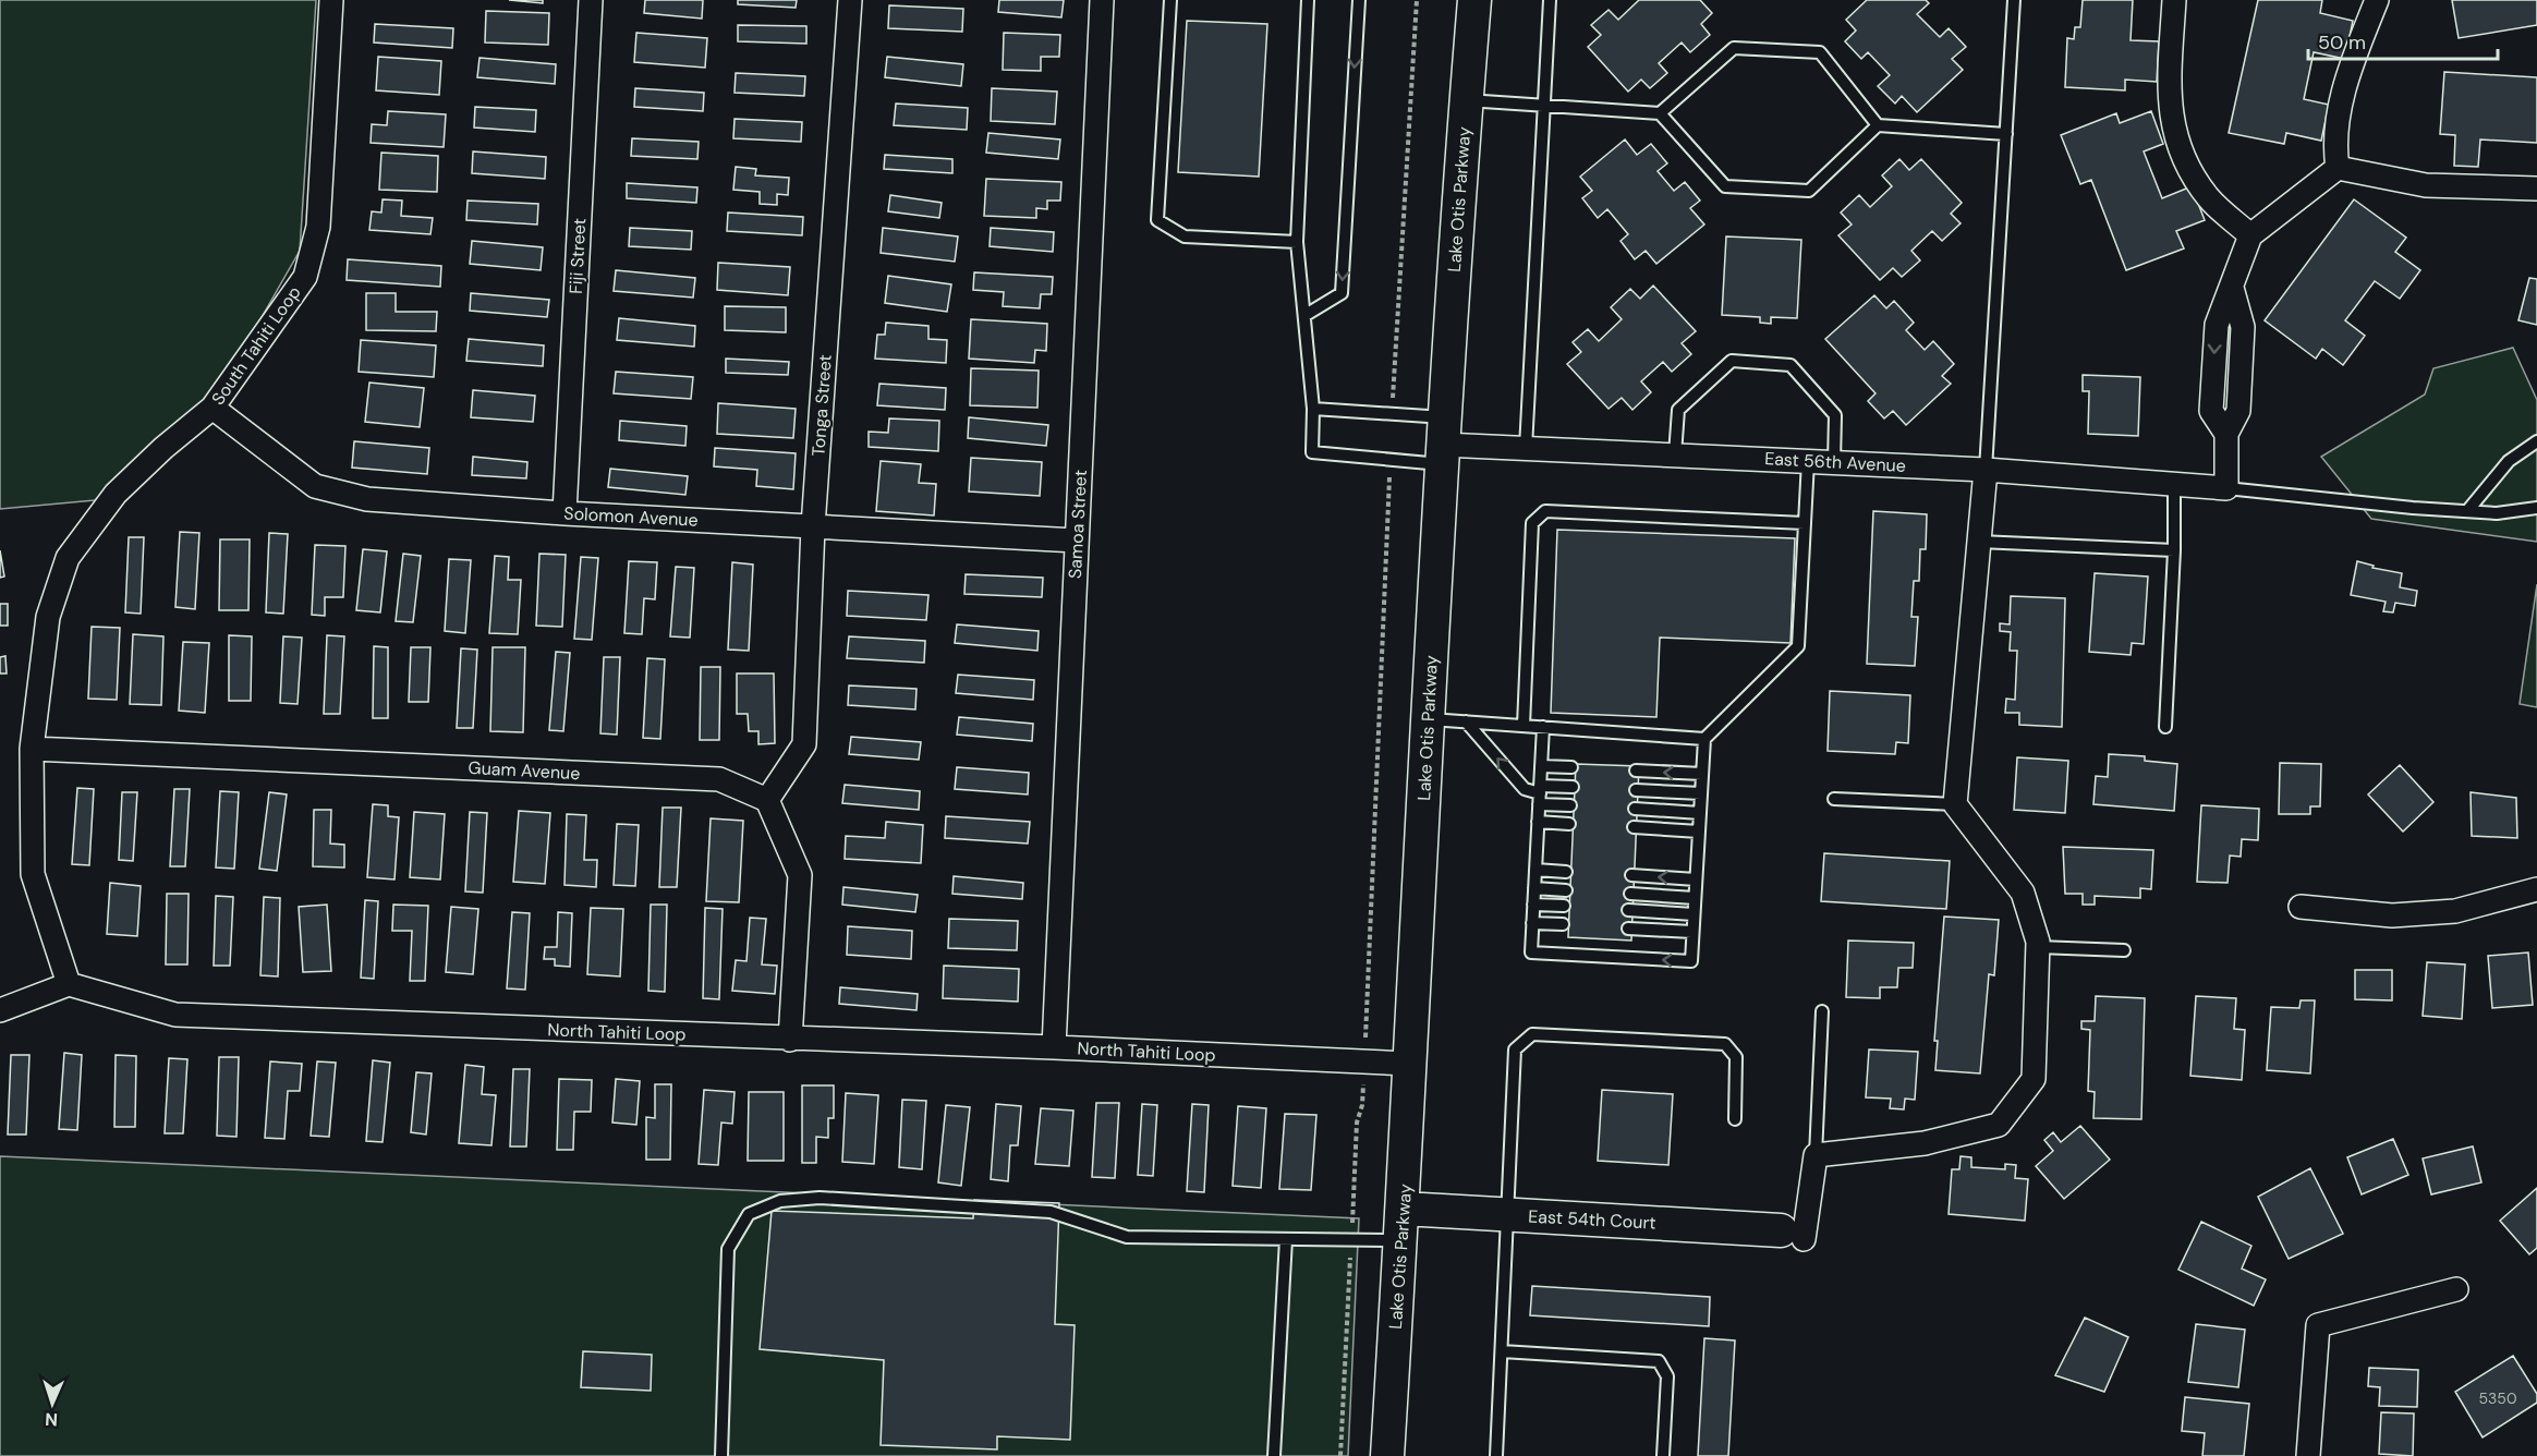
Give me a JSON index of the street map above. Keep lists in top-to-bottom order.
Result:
{
  "streets": {
    "main road": ["Lake Otis Parkway", "East 54th Court"],
    "street": [
      "Fiji Street",
      "South Tahiti Loop",
      "Tonga Street",
      "East 56th Avenue",
      "Solomon Avenue",
      "Samoa Street",
      "Guam Avenue",
      "North Tahiti Loop"
    ]
  },
  "crossings": [
    ["Lake Otis Parkway", "East 56th Avenue"],
    ["Lake Otis Parkway", "North Tahiti Loop"],
    ["Lake Otis Parkway", "East 54th Court"],
    ["Fiji Street", "Solomon Avenue"],
    ["South Tahiti Loop", "Solomon Avenue"],
    ["South Tahiti Loop", "Guam Avenue"],
    ["Tonga Street", "Solomon Avenue"],
    ["Tonga Street", "Guam Avenue"],
    ["Solomon Avenue", "Samoa Street"],
    ["Samoa Street", "North Tahiti Loop"]
  ],
  "house_numbers": ["5350"],
  "scale_bar": "50 m",
  "north": "bottom"
}
